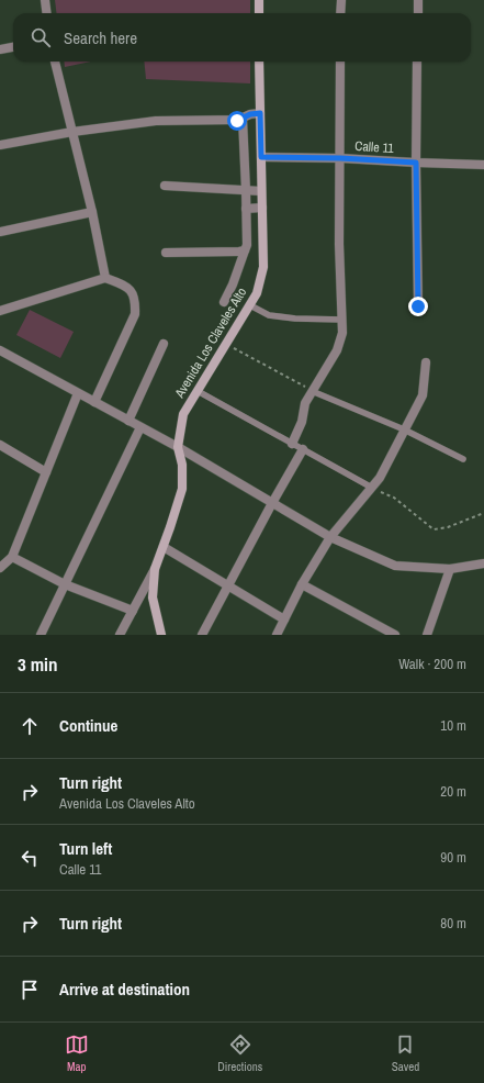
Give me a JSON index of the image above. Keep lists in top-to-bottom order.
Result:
{
  "streets": {
    "street": ["Calle 11", "Avenida Los Claveles Alto"]
  },
  "crossings": [
    ["Calle 11", "Avenida Los Claveles Alto"]
  ],
  "page": {
    "search": "Search here",
    "heading": ["3 min", "Walk · 200 m"],
    "list": [
      ["Continue", "10 m"],
      ["Turn right", "Avenida Los Claveles Alto", "20 m"],
      ["Turn left", "Calle 11", "90 m"],
      ["Turn right", "80 m"],
      "Arrive at destination"
    ],
    "nav": ["Map", "Directions", "Saved"]
  }
}
